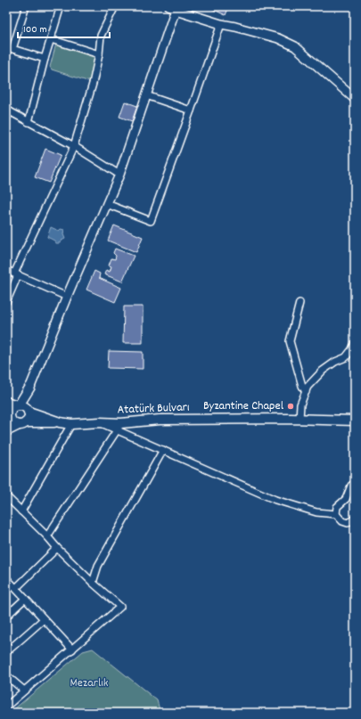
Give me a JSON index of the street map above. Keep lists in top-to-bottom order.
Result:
{
  "streets": {
    "main road": ["Atatürk Bulvarı"]
  },
  "parks": ["Mezarlık"],
  "places": ["Byzantine Chapel"],
  "scale_bar": "100 m"
}
